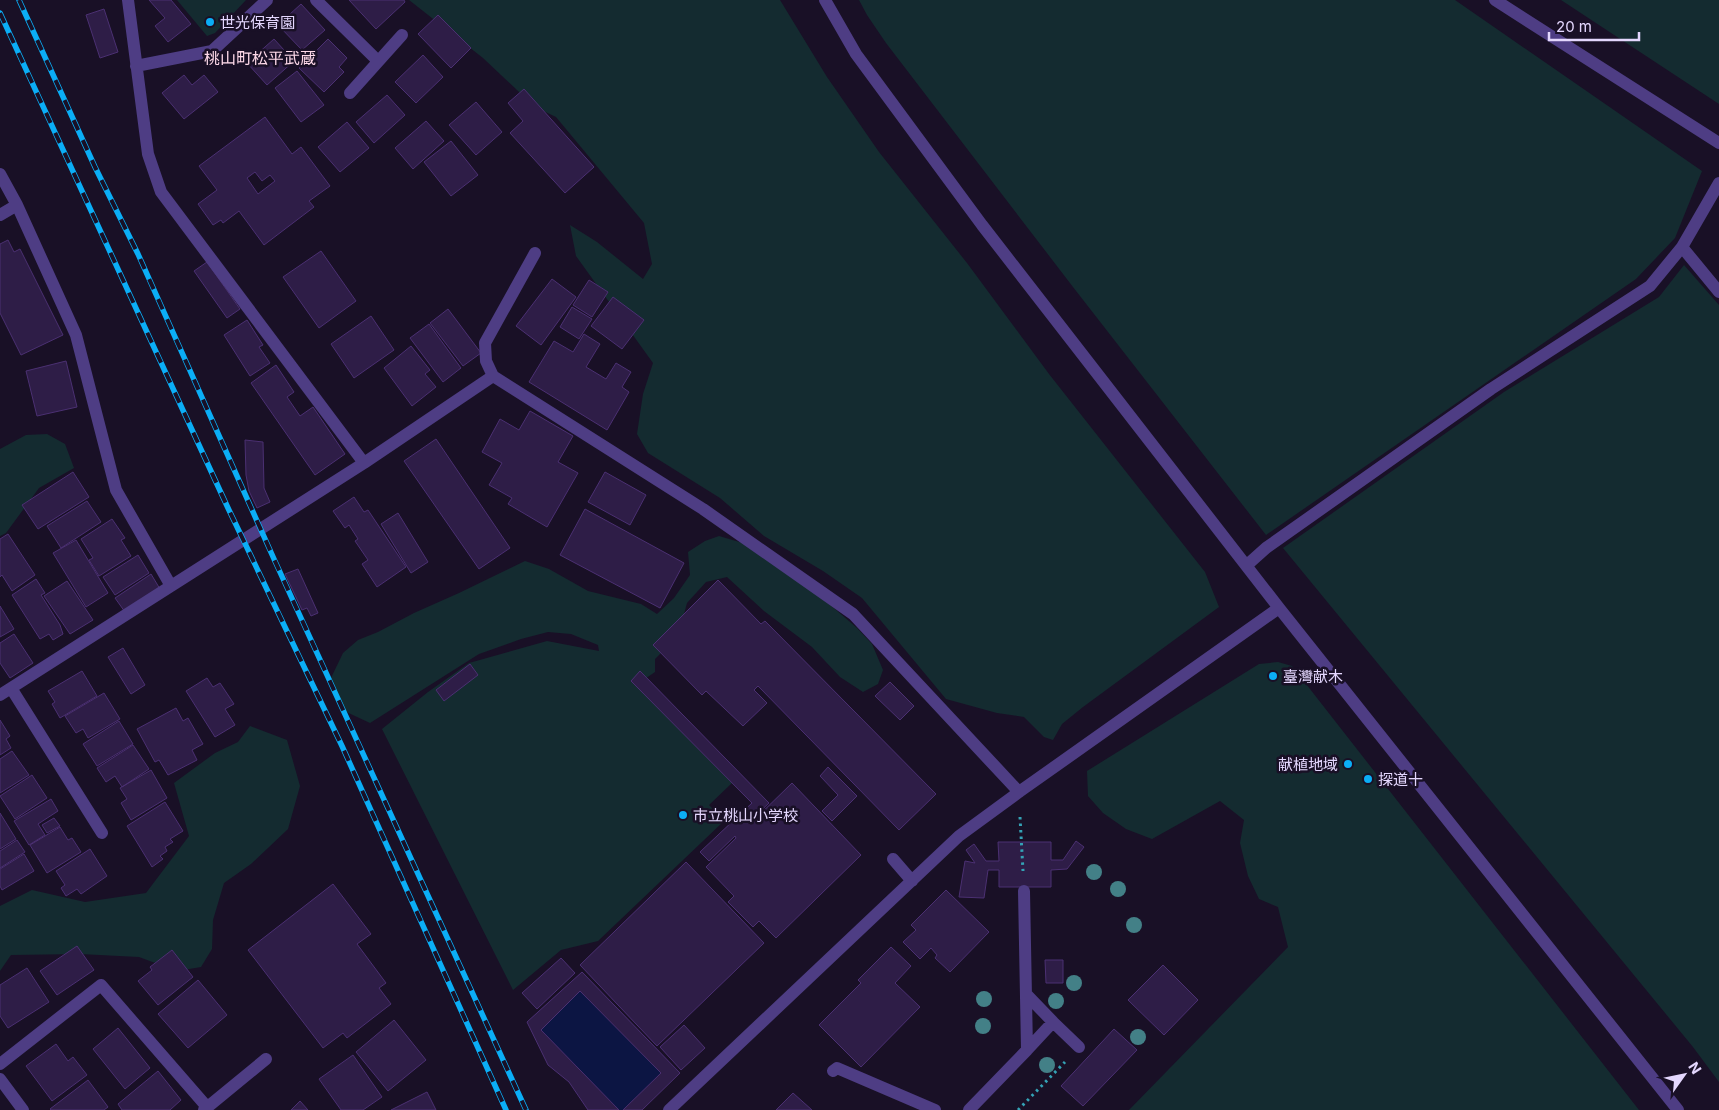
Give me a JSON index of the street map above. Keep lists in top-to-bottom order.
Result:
{
  "districts": ["桃山町松平武蔵"],
  "places": [
    "世光保育園",
    "臺灣献木",
    "献植地域",
    "探道十",
    "市立桃山小学校"
  ],
  "scale_bar": "20 m",
  "north": "top right"
}
